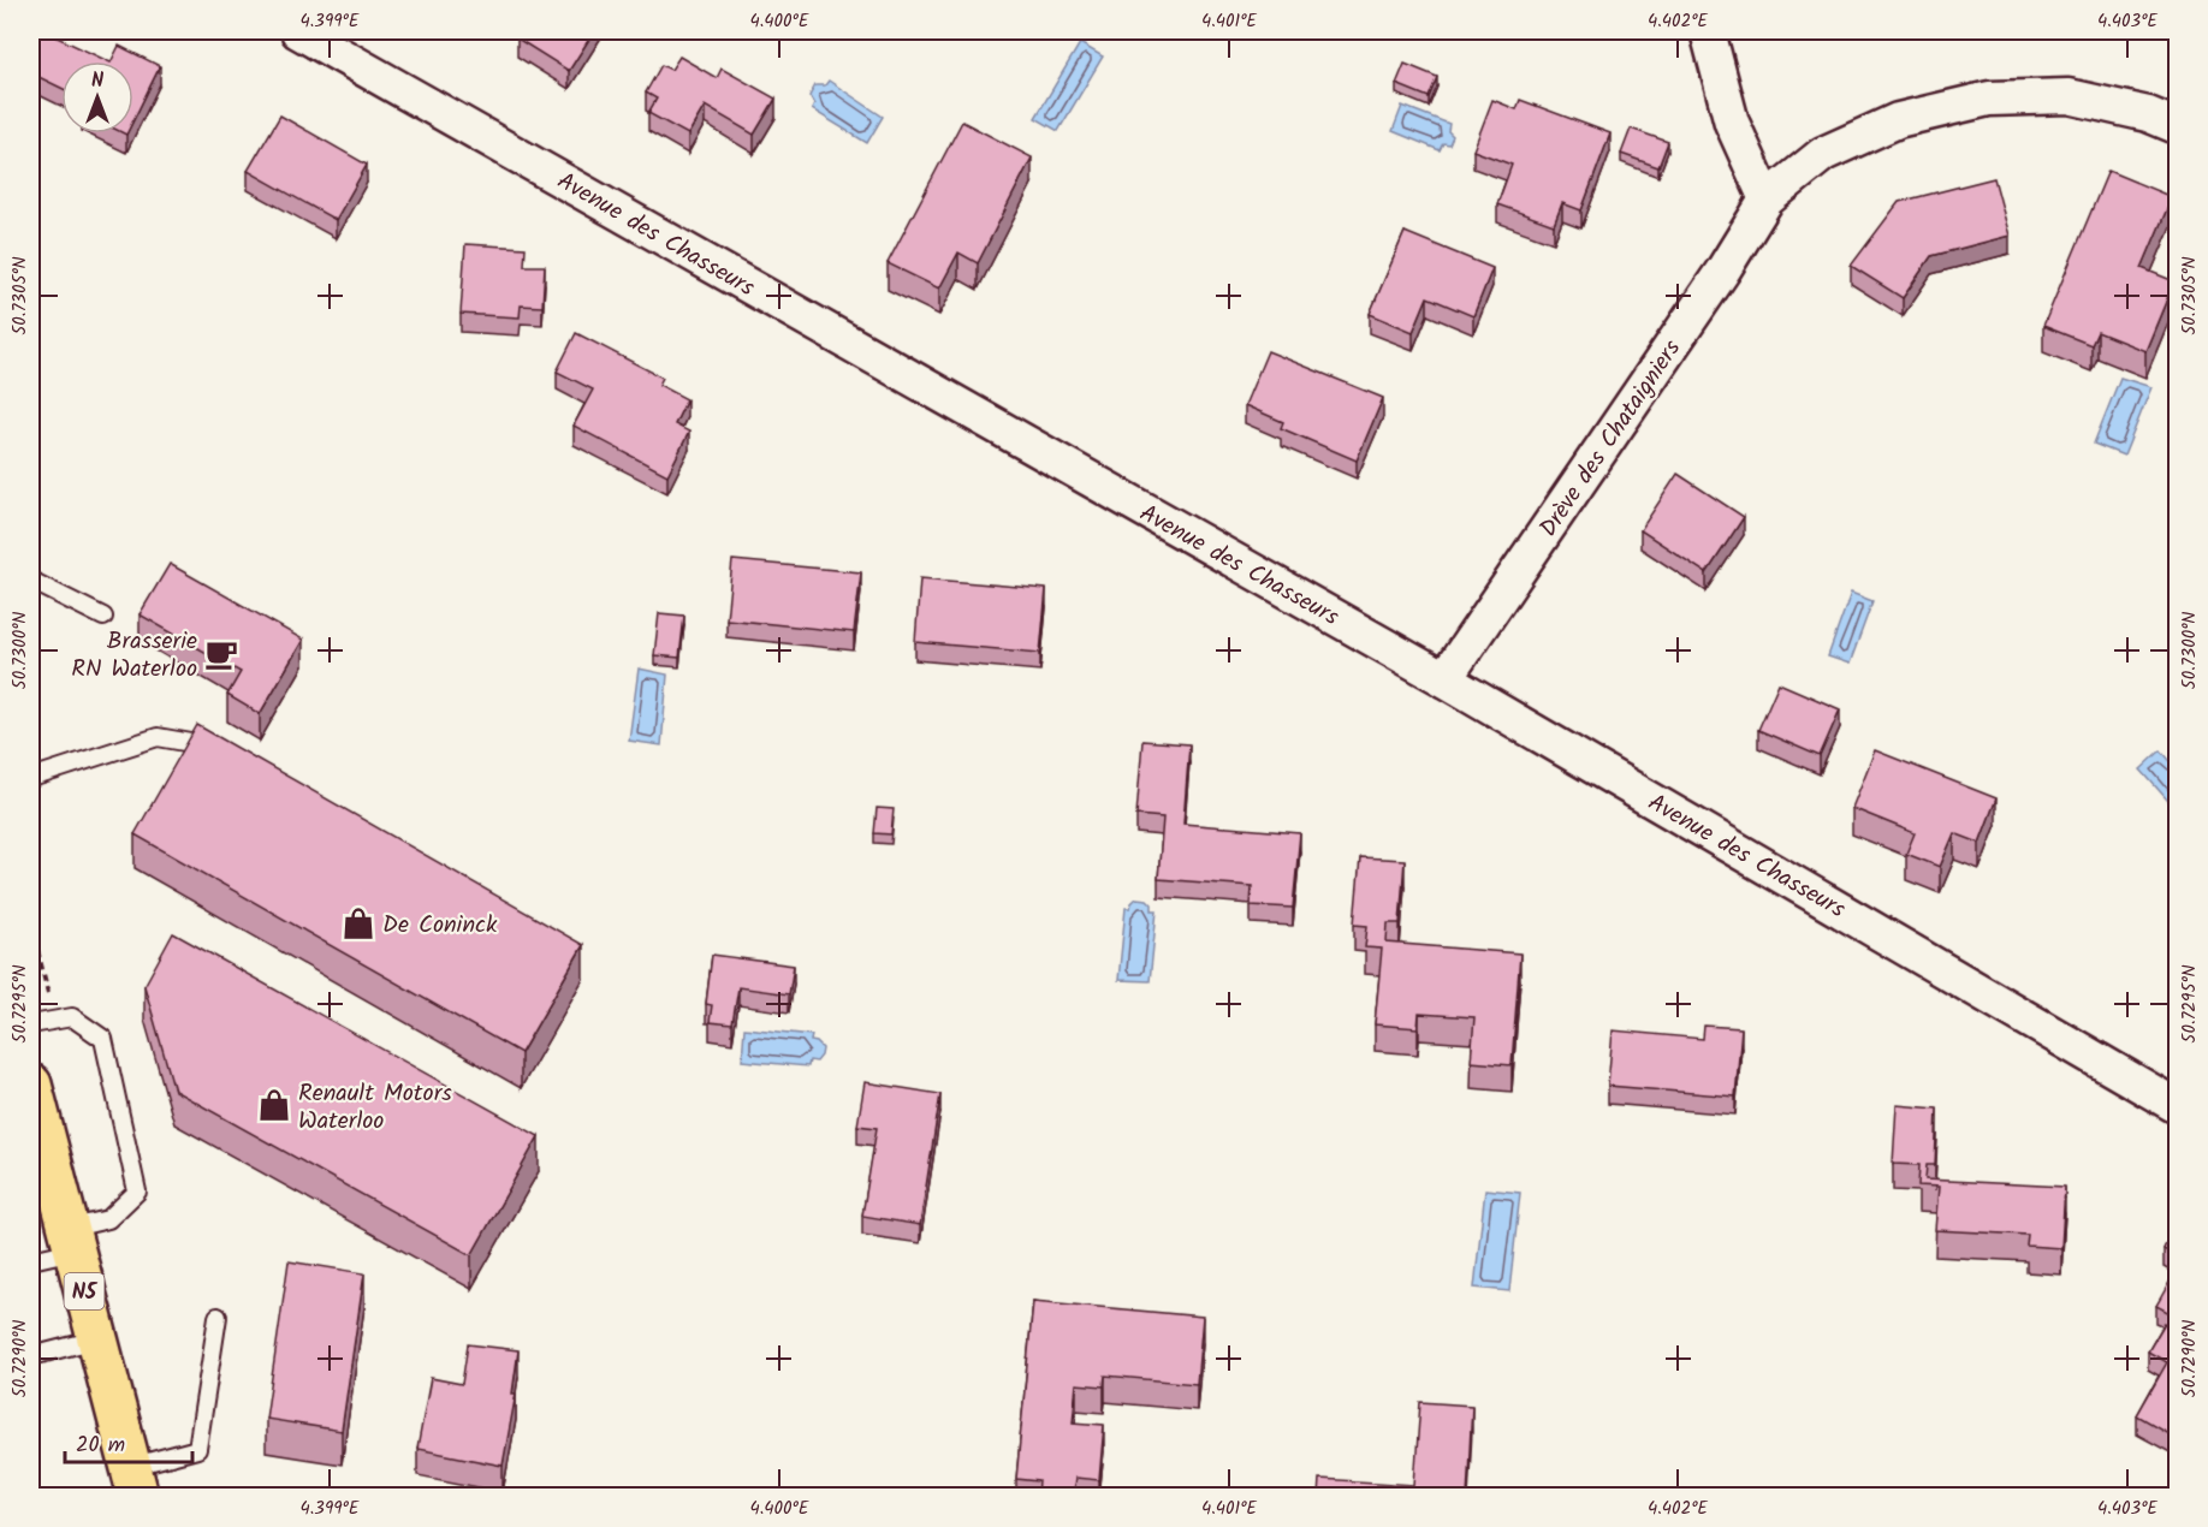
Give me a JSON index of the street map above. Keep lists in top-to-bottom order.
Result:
{
  "streets": {
    "main road": ["N5"],
    "street": ["Avenue des Chasseurs", "Drève des Chataigniers"]
  },
  "crossings": [
    ["Avenue des Chasseurs", "Drève des Chataigniers"]
  ],
  "places": {
    "cafe": ["Brasserie RN Waterloo"],
    "shop": ["De Coninck", "Renault Motors Waterloo"]
  },
  "scale_bar": "20 m",
  "north": "top",
  "coordinates": [
    "4.399°E",
    "4.400°E",
    "4.401°E",
    "4.402°E",
    "4.403°E",
    "50.7305°N",
    "50.7300°N",
    "50.7295°N",
    "50.7290°N"
  ]
}
